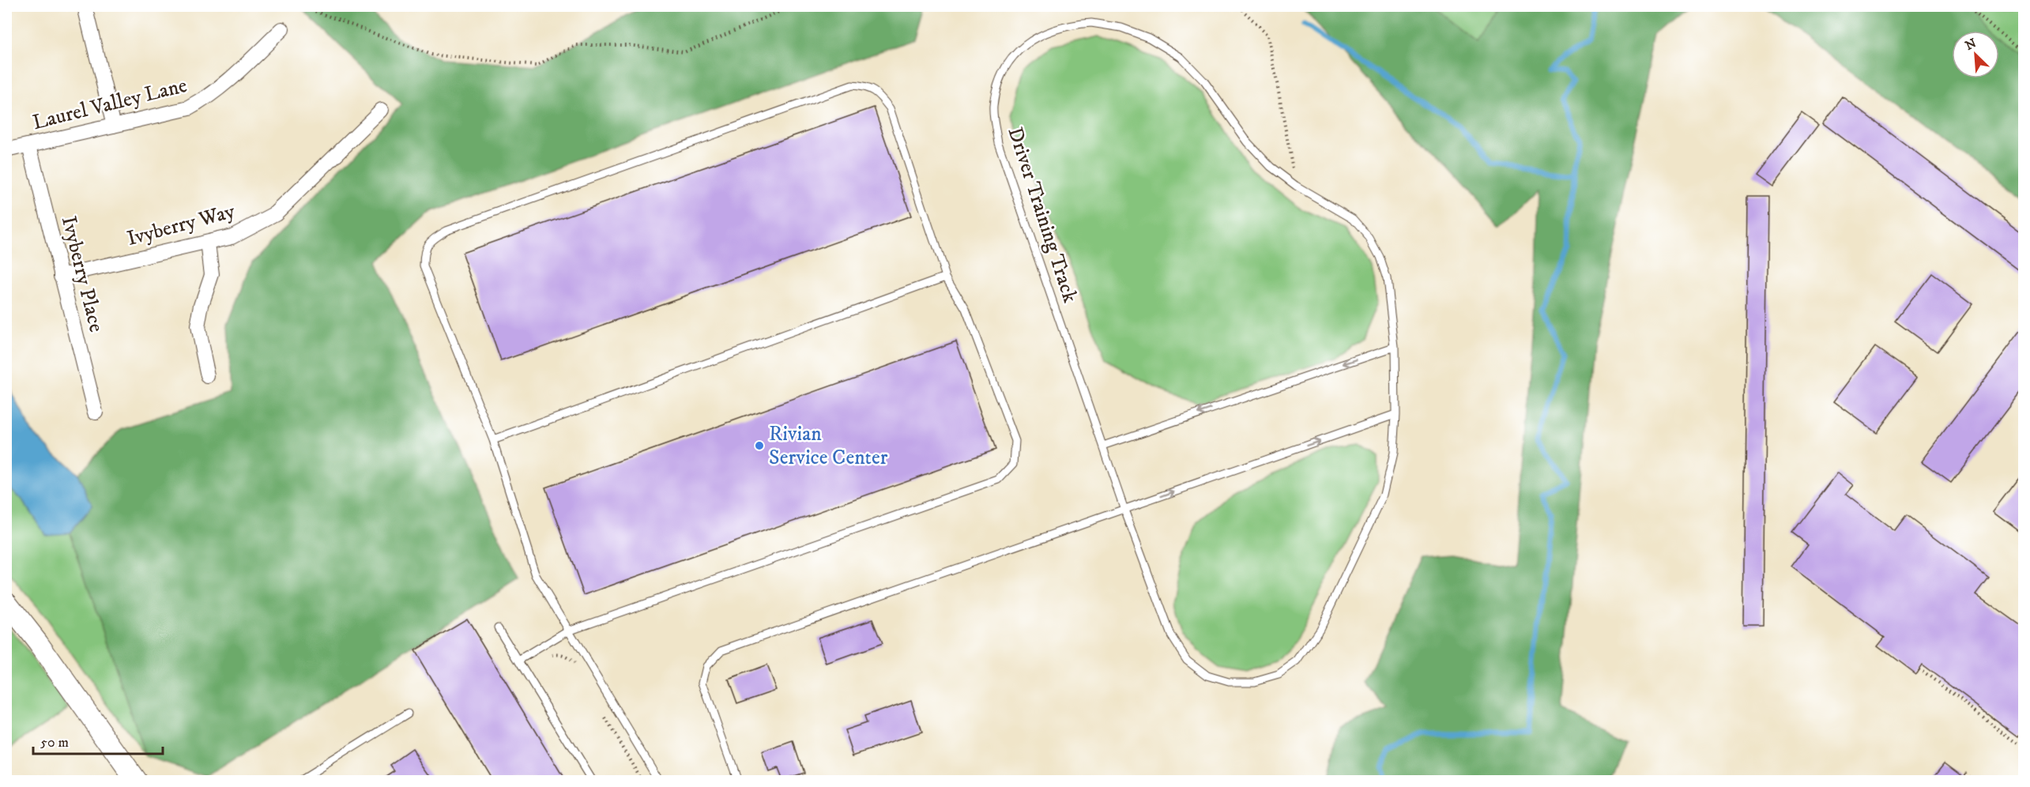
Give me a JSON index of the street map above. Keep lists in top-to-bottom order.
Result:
{
  "streets": {
    "street": ["Laurel Valley Lane", "Ivyberry Way", "Ivyberry Place"],
    "lane": ["Driver Training Track"]
  },
  "crossings": [
    ["Laurel Valley Lane", "Ivyberry Place"],
    ["Ivyberry Way", "Ivyberry Place"]
  ],
  "places": ["Rivian Service Center"],
  "scale_bar": "50 m",
  "north": "top left"
}
